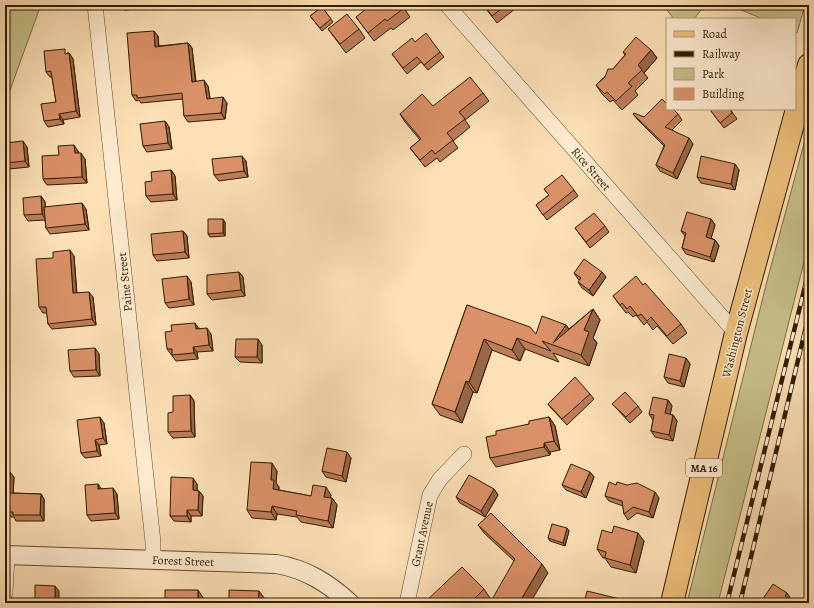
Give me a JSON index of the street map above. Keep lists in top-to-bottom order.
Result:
{
  "streets": {
    "main road": ["Washington Street", "MA 16"],
    "street": [
      "Rice Street",
      "Paine Street",
      "Grant Avenue",
      "Forest Street"
    ]
  },
  "crossings": [
    ["Rice Street", "Washington Street"],
    ["Paine Street", "Forest Street"]
  ],
  "legend": [
    "Road",
    "Railway",
    "Park",
    "Building"
  ]
}
